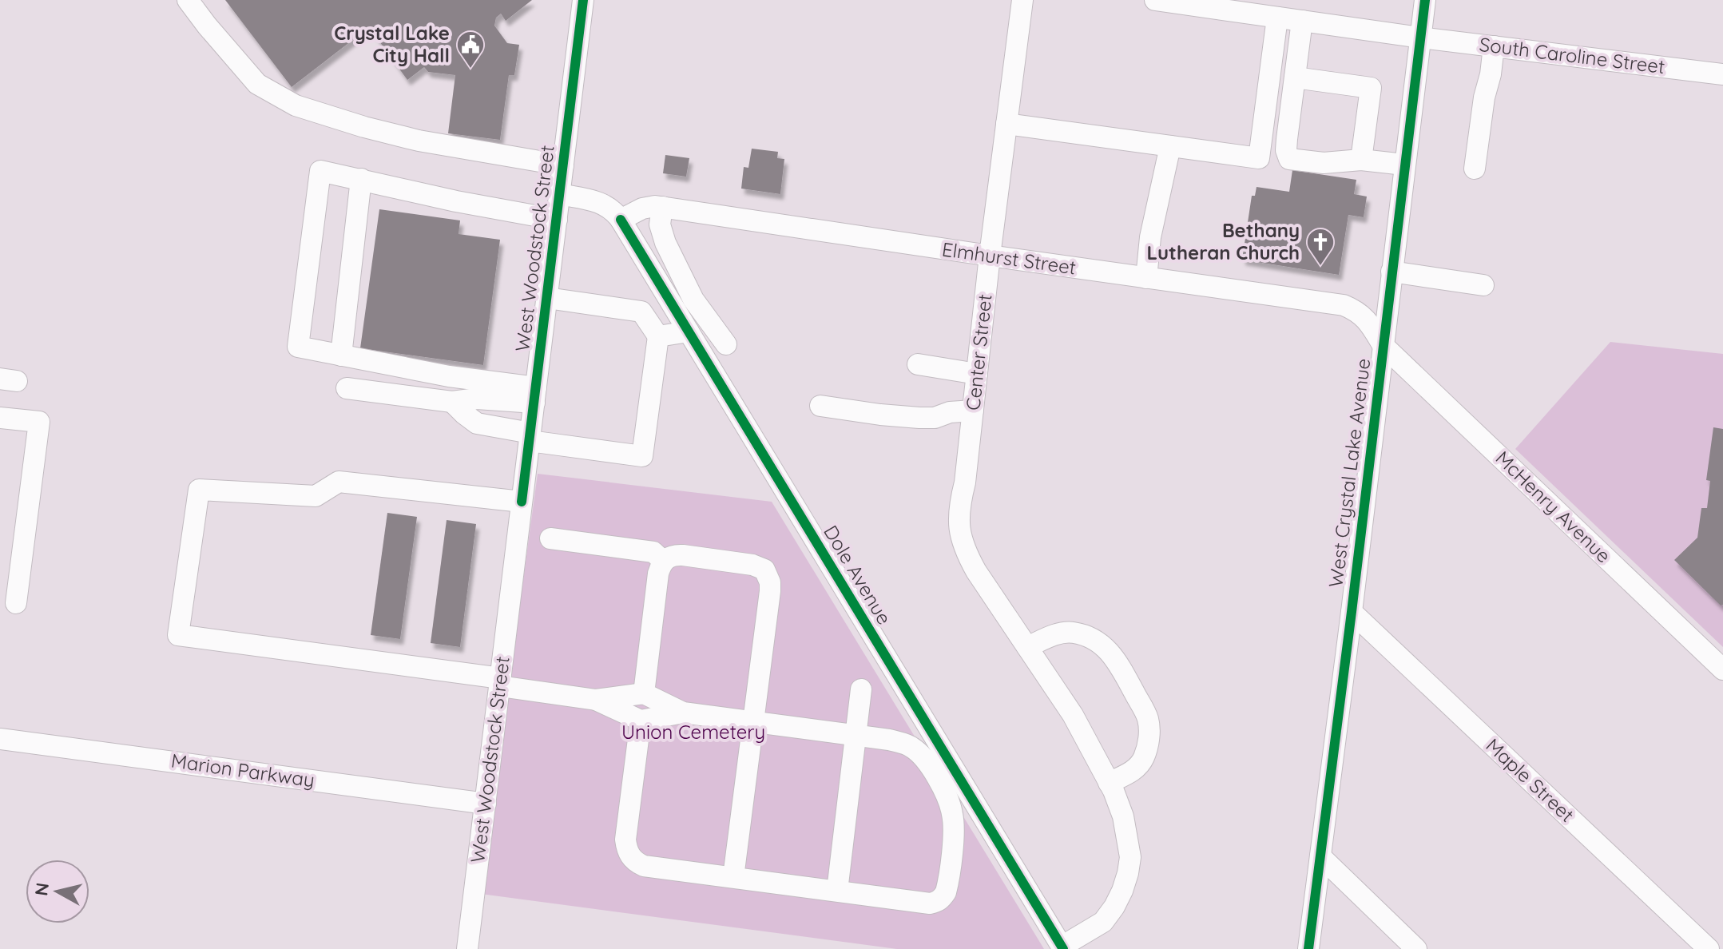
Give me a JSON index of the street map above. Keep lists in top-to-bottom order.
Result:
{
  "streets": {
    "street": [
      "South Caroline Street",
      "West Woodstock Street",
      "Elmhurst Street",
      "Center Street",
      "West Crystal Lake Avenue",
      "McHenry Avenue",
      "Dole Avenue",
      "Marion Parkway",
      "Maple Street"
    ]
  },
  "crossings": [
    ["South Caroline Street", "West Crystal Lake Avenue"],
    ["West Woodstock Street", "Dole Avenue"],
    ["West Woodstock Street", "Marion Parkway"],
    ["Elmhurst Street", "Center Street"],
    ["Elmhurst Street", "West Crystal Lake Avenue"],
    ["Elmhurst Street", "McHenry Avenue"],
    ["Elmhurst Street", "Dole Avenue"],
    ["Center Street", "Dole Avenue"],
    ["West Crystal Lake Avenue", "McHenry Avenue"],
    ["West Crystal Lake Avenue", "Maple Street"]
  ],
  "parks": ["Union Cemetery"],
  "places": {
    "public building": ["Crystal Lake City Hall"],
    "church": ["Bethany Lutheran Church"]
  },
  "north": "left"
}
